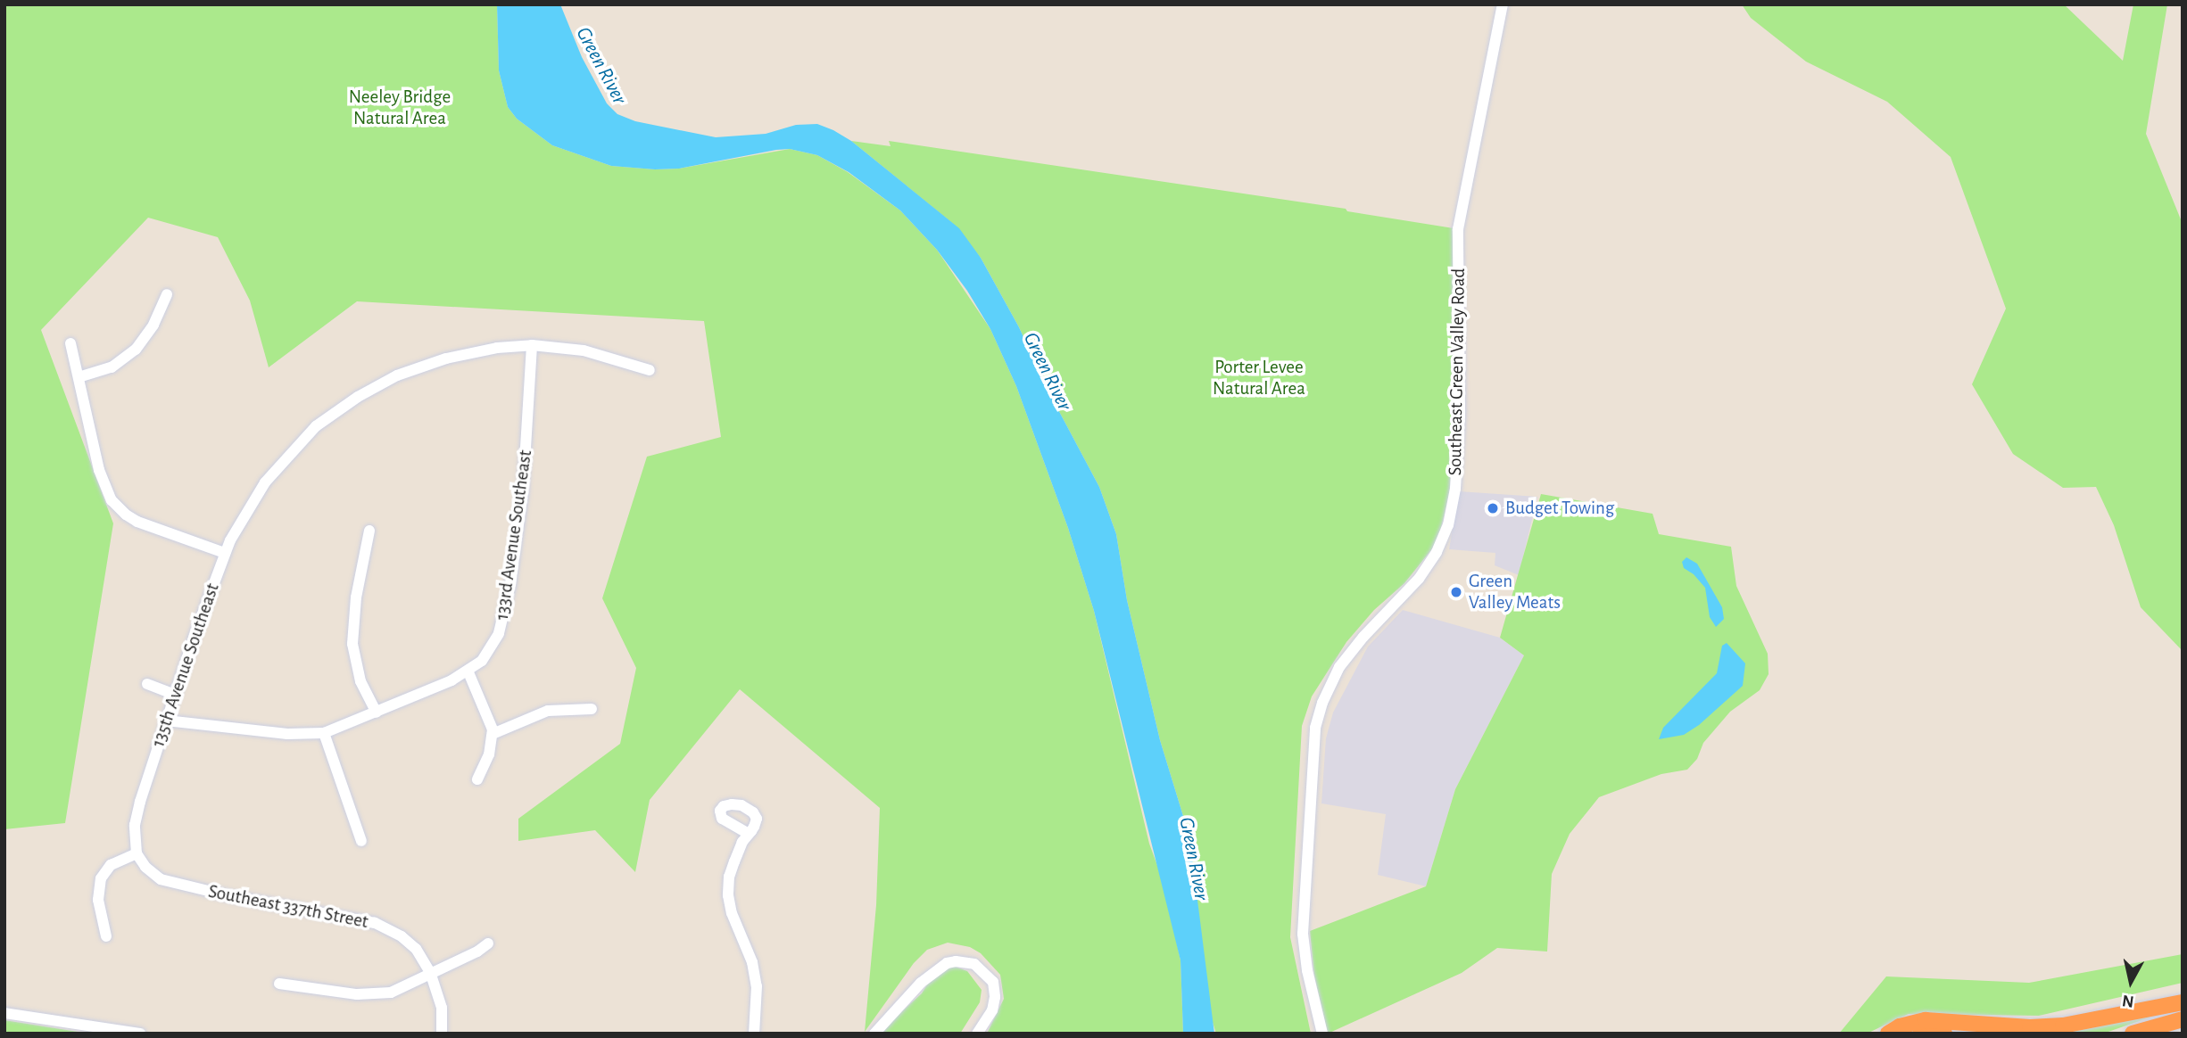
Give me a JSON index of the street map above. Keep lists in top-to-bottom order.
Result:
{
  "streets": {
    "street": [
      "Southeast Green Valley Road",
      "133rd Avenue Southeast",
      "135th Avenue Southeast",
      "Southeast 337th Street"
    ]
  },
  "crossings": [
    ["133rd Avenue Southeast", "135th Avenue Southeast"],
    ["135th Avenue Southeast", "Southeast 337th Street"]
  ],
  "water": ["Green River"],
  "parks": ["Neeley Bridge Natural Area", "Porter Levee Natural Area"],
  "places": ["Budget Towing", "Green Valley Meats"],
  "north": "bottom"
}
